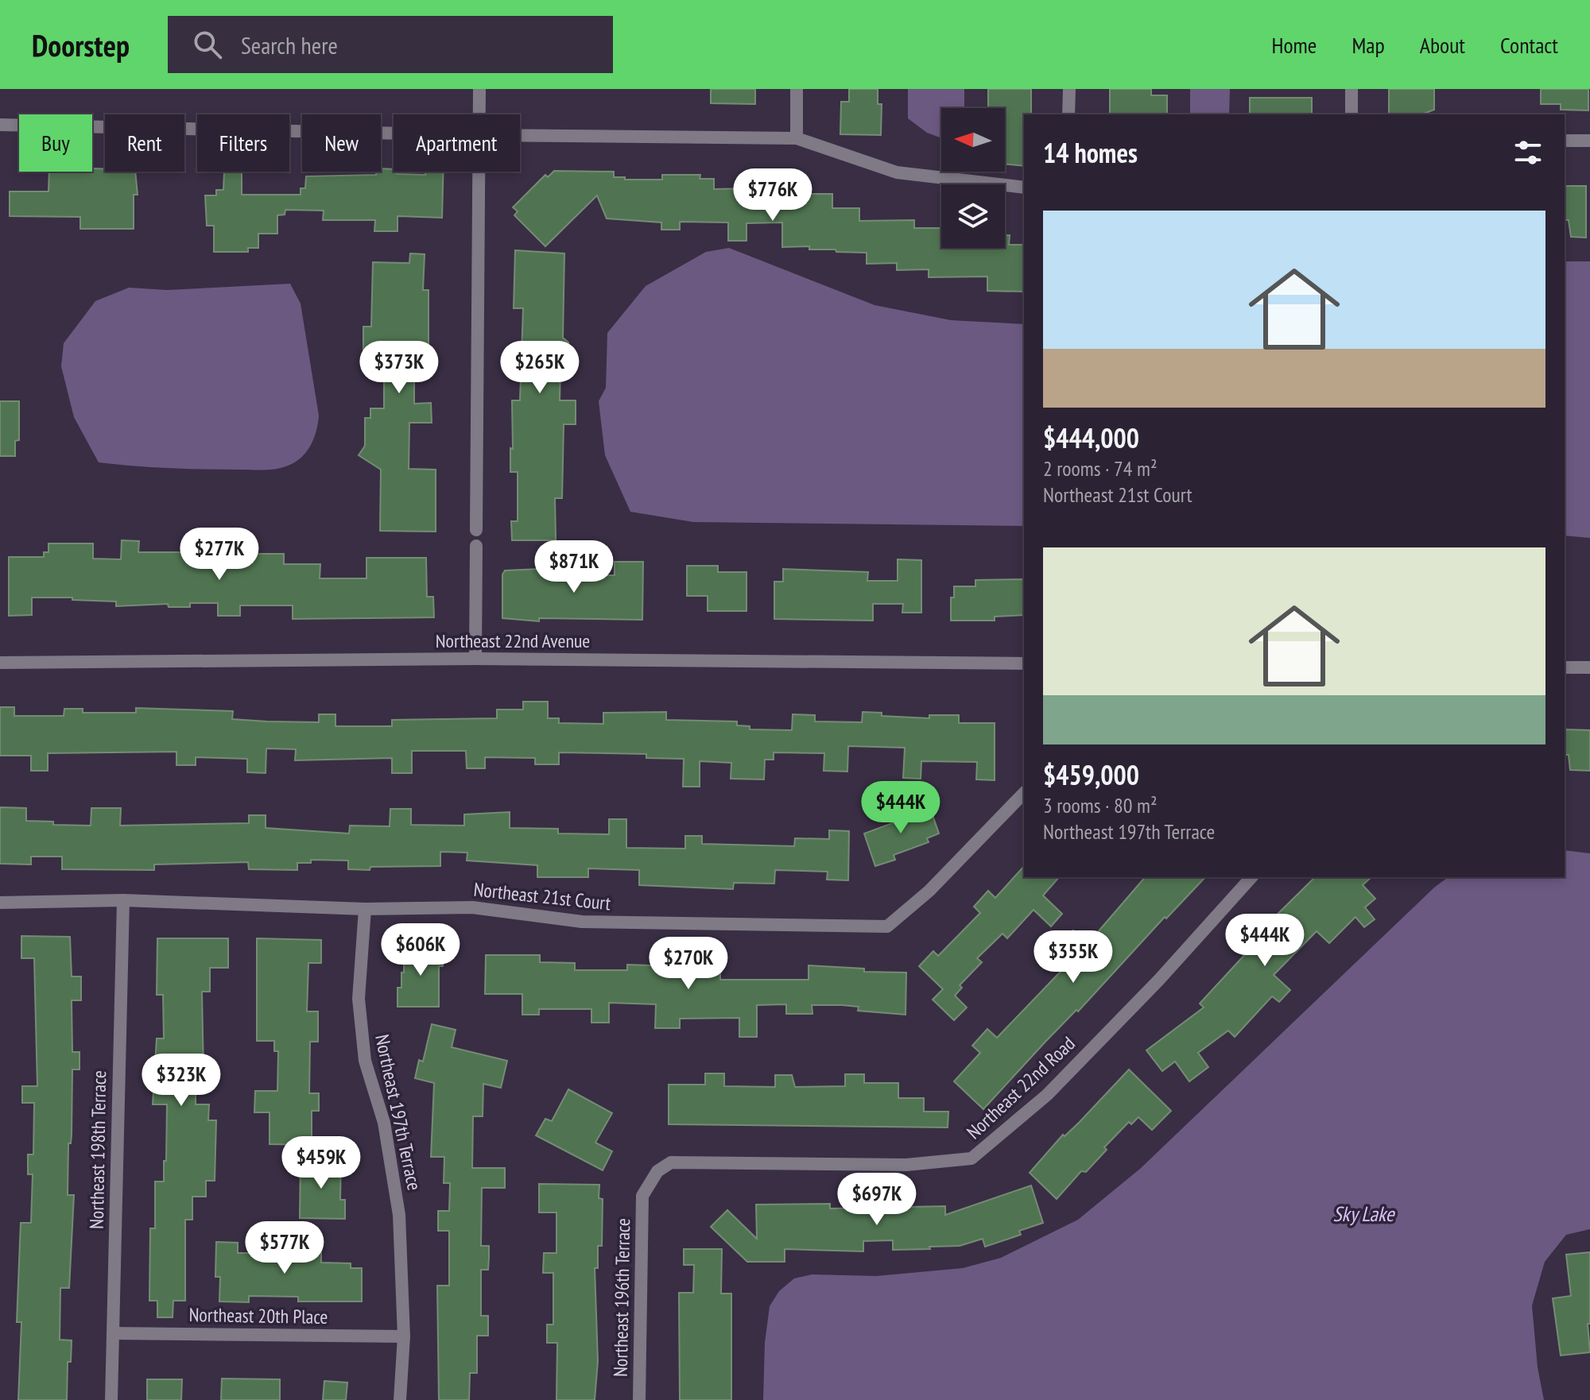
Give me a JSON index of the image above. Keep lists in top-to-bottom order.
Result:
{
  "streets": {
    "street": [
      "Northeast 22nd Avenue",
      "Northeast 21st Court",
      "Northeast 22nd Road",
      "Northeast 197th Terrace",
      "Northeast 198th Terrace",
      "Northeast 196th Terrace",
      "Northeast 20th Place"
    ]
  },
  "crossings": [
    ["Northeast 21st Court", "Northeast 197th Terrace"],
    ["Northeast 21st Court", "Northeast 198th Terrace"],
    ["Northeast 22nd Road", "Northeast 196th Terrace"],
    ["Northeast 197th Terrace", "Northeast 20th Place"],
    ["Northeast 198th Terrace", "Northeast 20th Place"]
  ],
  "water": ["Sky Lake"],
  "north": "left",
  "page": {
    "header": "Doorstep",
    "search": "Search here",
    "nav": [
      "Home",
      "Map",
      "About",
      "Contact"
    ],
    "chip": [
      "Buy",
      "Rent",
      "Filters",
      "New",
      "Apartment"
    ],
    "heading": "14 homes",
    "price": [
      "$776K",
      "$373K",
      "$265K",
      "$277K",
      "$871K",
      "$444K",
      "$444K",
      "$606K",
      "$355K",
      "$270K",
      "$323K",
      "$459K",
      "$697K",
      "$577K"
    ],
    "list": [
      {
        "name": "$444,000",
        "note": "2 rooms · 74 m² · Northeast 21st Court"
      },
      {
        "name": "$459,000",
        "note": "3 rooms · 80 m² · Northeast 197th Terrace"
      }
    ]
  }
}
